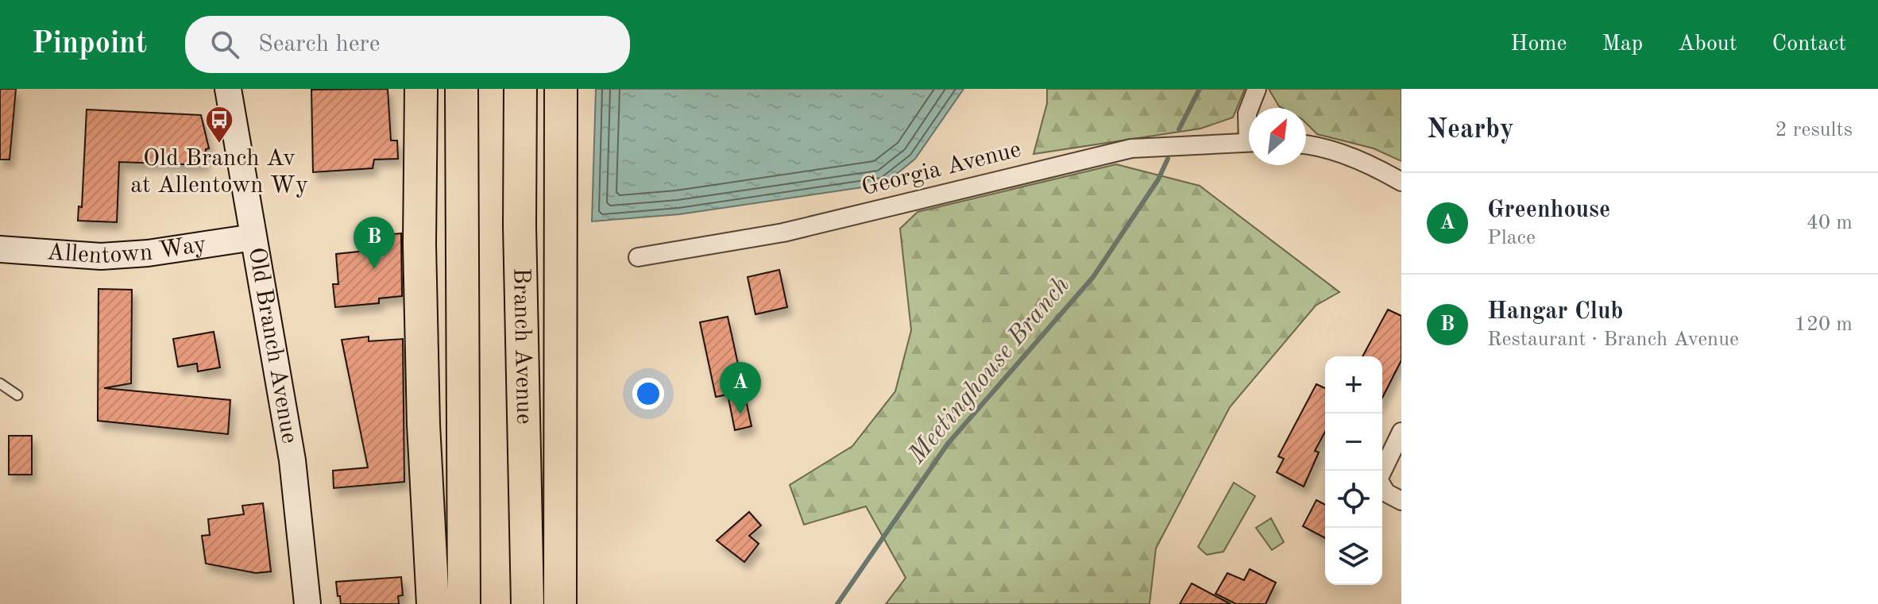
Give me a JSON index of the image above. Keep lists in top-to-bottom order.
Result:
{
  "streets": {
    "highway": ["Branch Avenue"],
    "main road": ["Allentown Way", "Old Branch Avenue"],
    "street": ["Georgia Avenue"]
  },
  "crossings": [
    ["Allentown Way", "Old Branch Avenue"]
  ],
  "water": ["Meetinghouse Branch"],
  "places": {
    "bus stop": ["Old Branch Av at Allentown Wy"]
  },
  "north": "top right",
  "page": {
    "header": "Pinpoint",
    "search": "Search here",
    "nav": [
      "Home",
      "Map",
      "About",
      "Contact"
    ],
    "heading": ["Nearby", "2 results"],
    "list": [
      {
        "mark": "A",
        "name": "Greenhouse",
        "note": "Place",
        "value": "40 m"
      },
      {
        "mark": "B",
        "name": "Hangar Club",
        "note": "Restaurant · Branch Avenue",
        "value": "120 m"
      }
    ],
    "pins": ["B", "A"],
    "map_buttons": ["+", "−"]
  }
}
